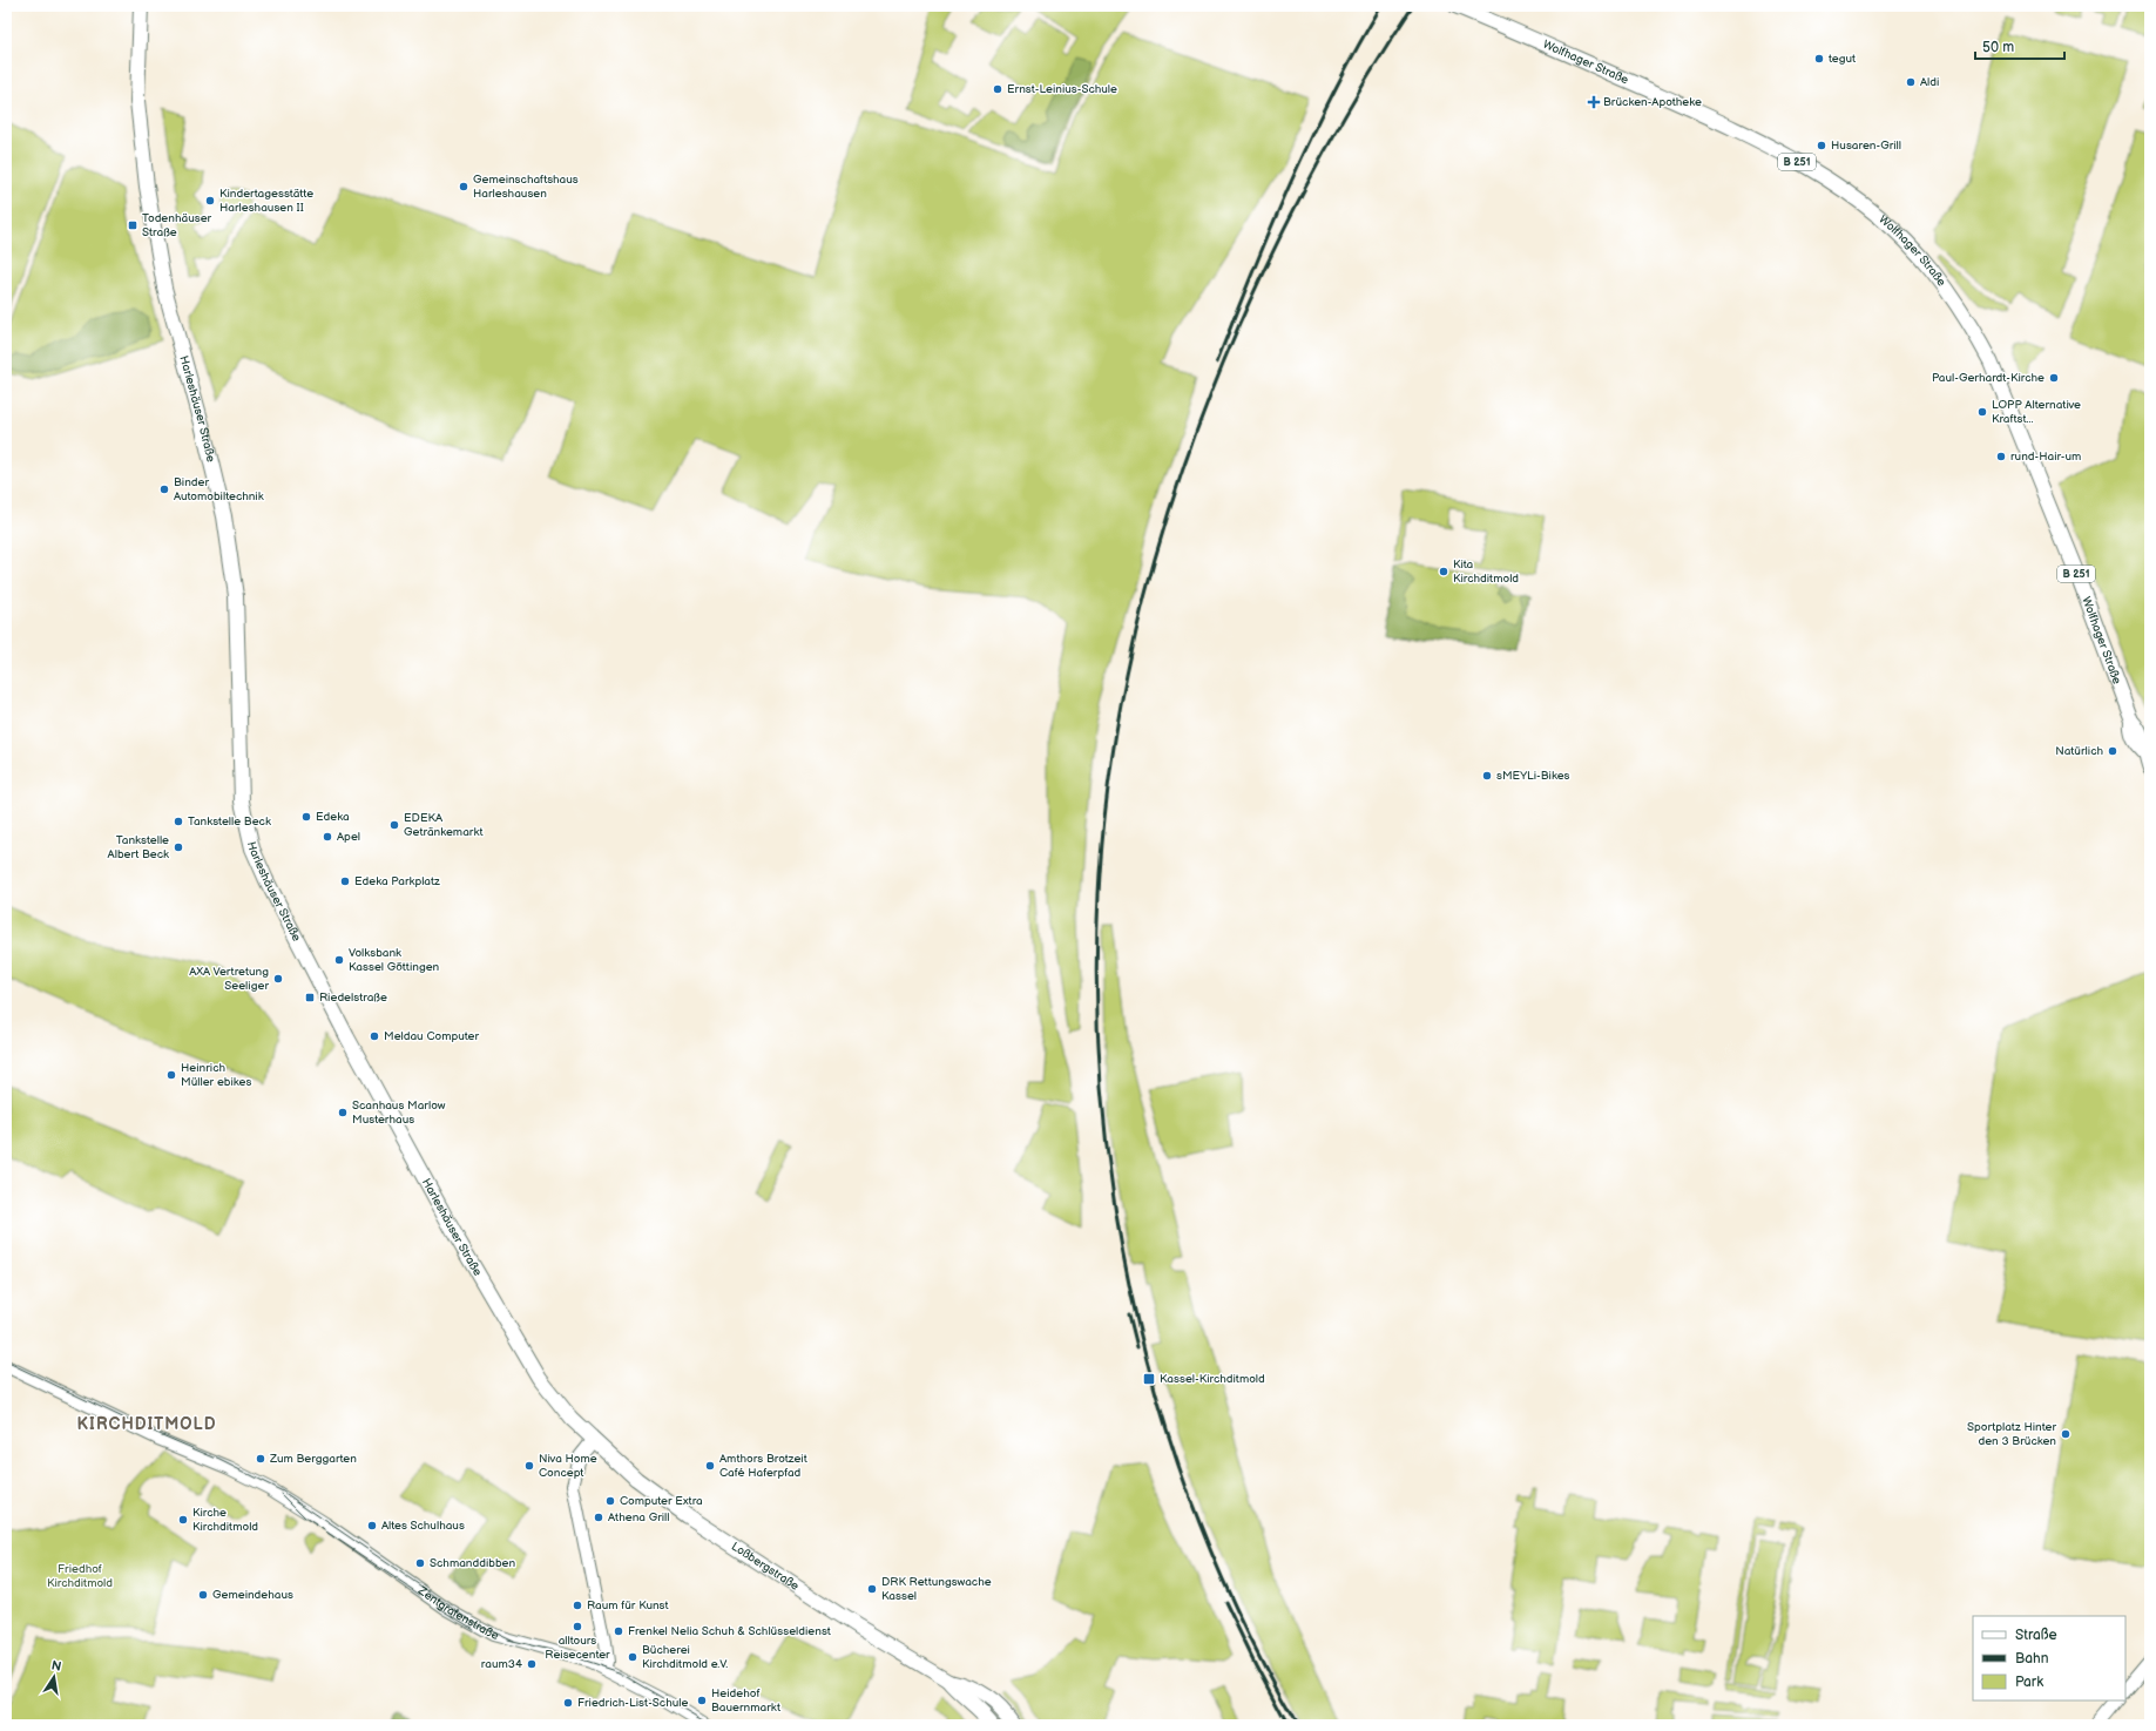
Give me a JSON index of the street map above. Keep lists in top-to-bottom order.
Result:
{
  "streets": {
    "main road": [
      "Wolfhager Straße",
      "B 251",
      "Harleshäuser Straße",
      "Loßbergstraße"
    ],
    "street": ["Zentgrafenstraße"]
  },
  "crossings": [
    ["Harleshäuser Straße", "Loßbergstraße"]
  ],
  "districts": ["KIRCHDITMOLD"],
  "parks": ["Friedhof Kirchditmold"],
  "places": {
    "other": [
      "tegut",
      "Aldi",
      "Ernst-Leinius-Schule",
      "Husaren-Grill",
      "Gemeinschaftshaus Harleshausen",
      "Kindertagesstätte Harleshausen II",
      "Paul-Gerhardt-Kirche",
      "LOPP Alternative Kraftst...",
      "rund-Hair-um",
      "Binder Automobiltechnik",
      "Kita Kirchditmold",
      "Natürlich",
      "sMEYLi-Bikes",
      "Edeka",
      "Tankstelle Beck",
      "EDEKA Getränkemarkt",
      "Apel",
      "Tankstelle Albert Beck",
      "Edeka Parkplatz",
      "Volksbank Kassel Göttingen",
      "AXA Vertretung Seeliger",
      "Meldau Computer",
      "Heinrich Müller ebikes",
      "Scanhaus Marlow Musterhaus",
      "Sportplatz Hinter den 3 Brücken",
      "Zum Berggarten",
      "Niva Home Concept",
      "Amthors Brotzeit Café Haferpfad",
      "Computer Extra",
      "Athena Grill",
      "Kirche Kirchditmold",
      "Altes Schulhaus",
      "Schmanddibben",
      "DRK Rettungswache Kassel",
      "Gemeindehaus",
      "Raum für Kunst",
      "alltours Reisecenter",
      "Frenkel Nelia Schuh & Schlüsseldienst",
      "Bücherei Kirchditmold e.V.",
      "raum34",
      "Heidehof Bauernmarkt",
      "Friedrich-List-Schule"
    ],
    "health": ["Brücken-Apotheke"],
    "transit": ["Todenhäuser Straße", "Riedelstraße", "Kassel-Kirchditmold"]
  },
  "legend": ["Straße", "Bahn", "Park"],
  "scale_bar": "50 m",
  "north": "top"
}
